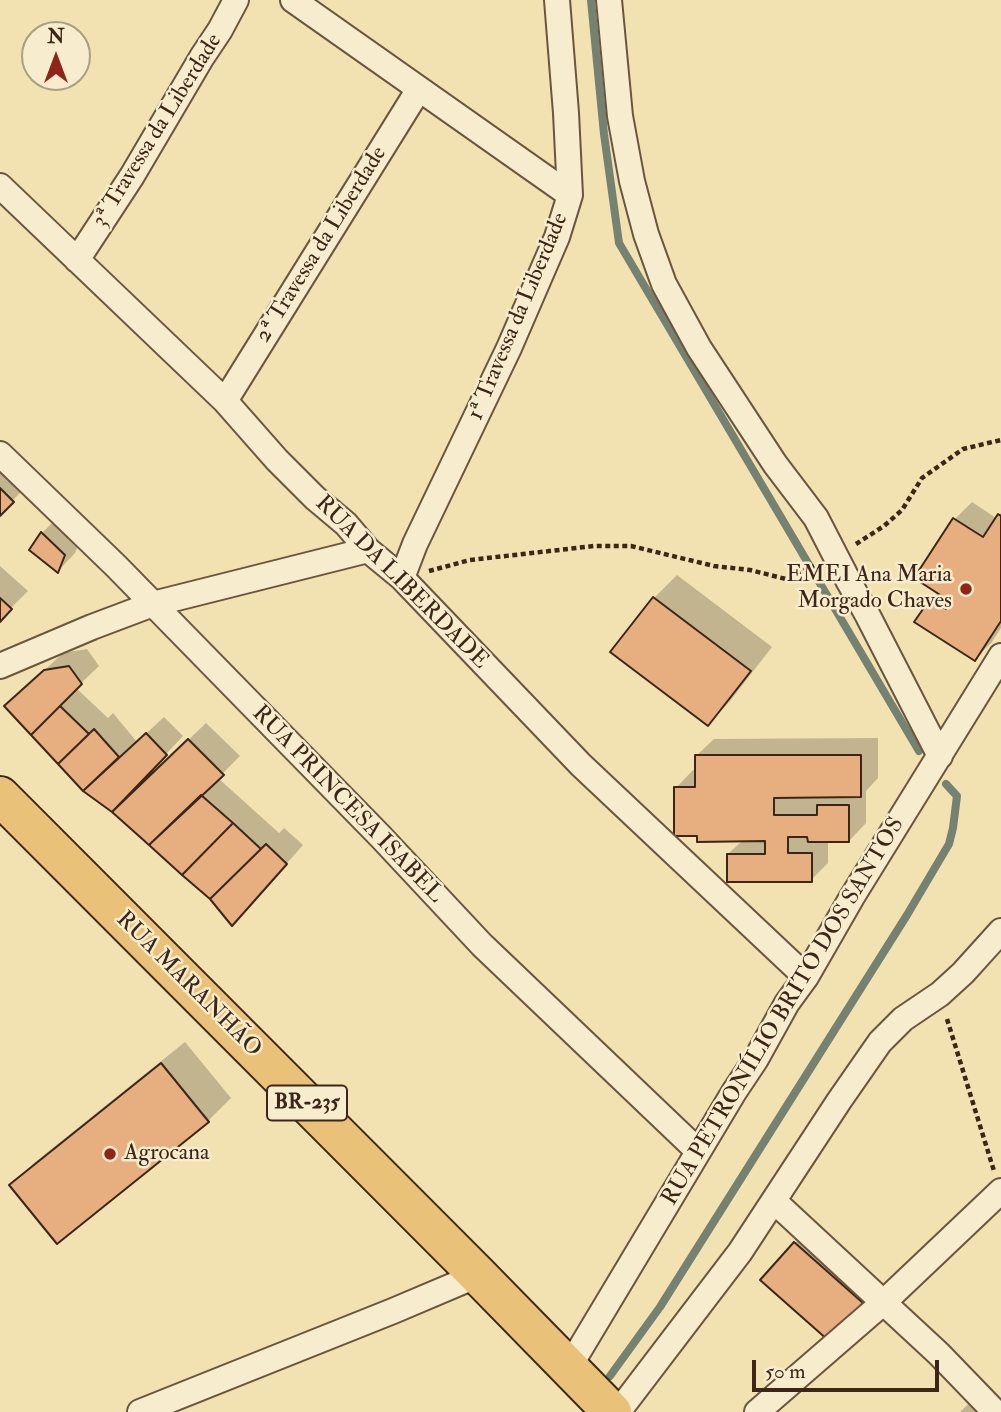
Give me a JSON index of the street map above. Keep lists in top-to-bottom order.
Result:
{
  "streets": {
    "highway": ["RUA MARANHÃO", "BR-235"],
    "street": [
      "3ª Travessa da Liberdade",
      "2ª Travessa da Liberdade",
      "1ª Travessa da Liberdade",
      "RUA DA LIBERDADE",
      "RUA PRINCESA ISABEL",
      "RUA PETRONÍLIO BRITO DOS SANTOS"
    ]
  },
  "crossings": [
    ["3ª Travessa da Liberdade", "RUA DA LIBERDADE"],
    ["2ª Travessa da Liberdade", "RUA DA LIBERDADE"],
    ["1ª Travessa da Liberdade", "RUA DA LIBERDADE"],
    ["RUA DA LIBERDADE", "RUA PETRONÍLIO BRITO DOS SANTOS"],
    ["RUA PRINCESA ISABEL", "RUA PETRONÍLIO BRITO DOS SANTOS"],
    ["RUA MARANHÃO", "RUA PETRONÍLIO BRITO DOS SANTOS"]
  ],
  "places": ["EMEI Ana Maria Morgado Chaves", "Agrocana"],
  "scale_bar": "50 m",
  "north": "top"
}
